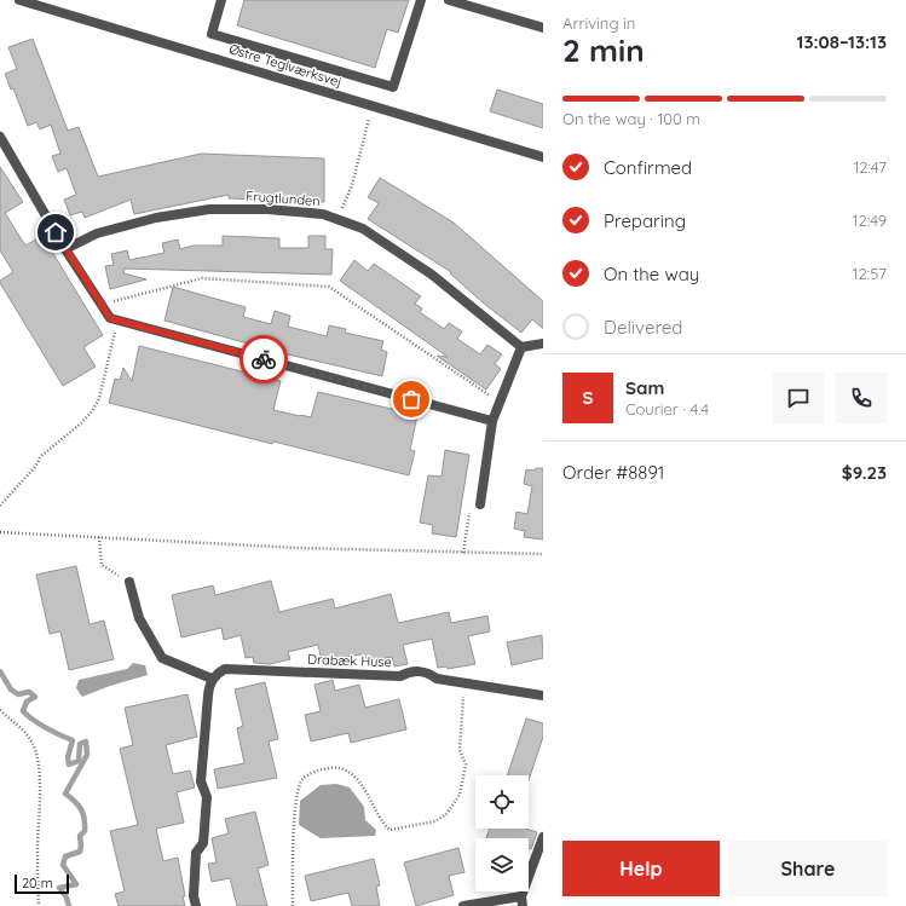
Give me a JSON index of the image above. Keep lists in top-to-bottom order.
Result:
{
  "streets": {
    "street": ["Østre Teglværksvej", "Frugtlunden", "Drabæk Huse"]
  },
  "scale_bar": "20 m",
  "page": {
    "heading": ["2 min", "Arriving in", "13:08–13:13"],
    "panel": [
      "Sam",
      "Courier · 4.4",
      "Order #8891",
      "$9.23"
    ],
    "bar": "On the way · 100 m",
    "list": [
      ["Confirmed", "12:47"],
      ["Preparing", "12:49"],
      ["On the way", "12:57"],
      "Delivered"
    ],
    "round": "S",
    "buttons": ["Help", "Share"],
    "scale": "20 m"
  }
}
